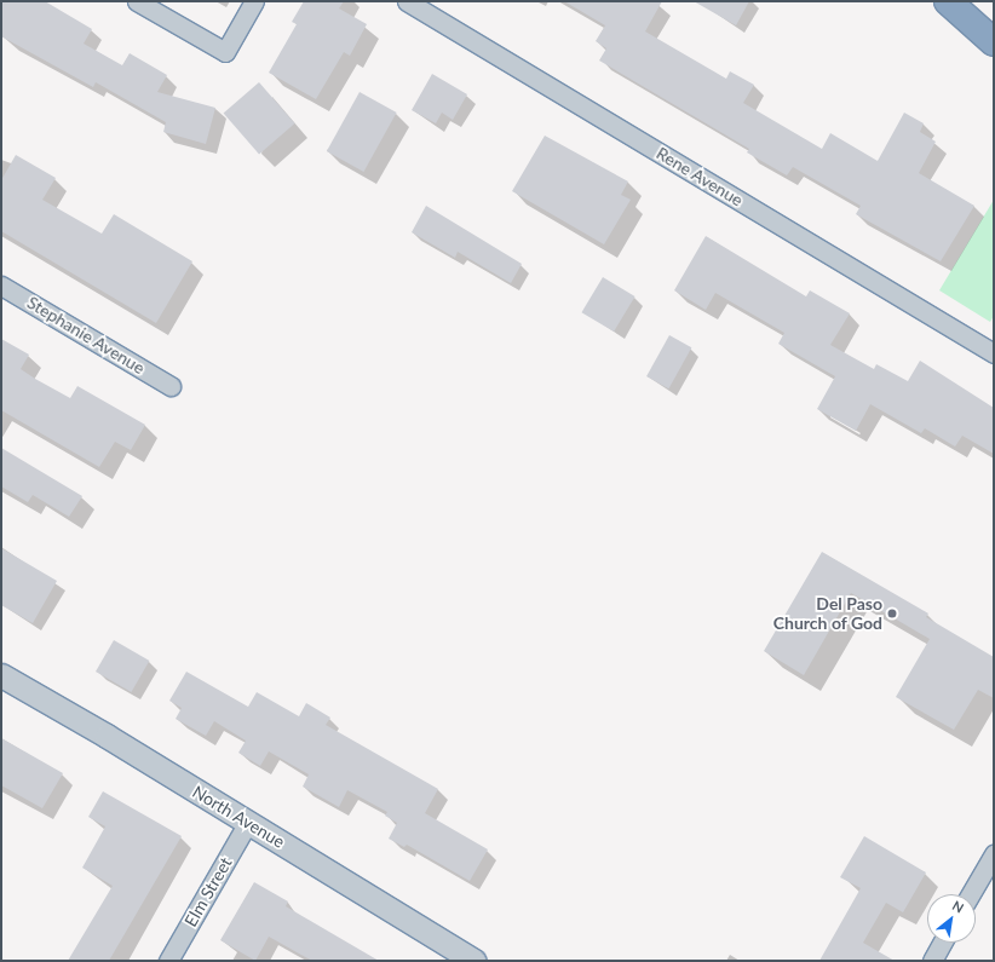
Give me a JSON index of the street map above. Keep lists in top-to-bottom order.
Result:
{
  "streets": {
    "street": [
      "Rene Avenue",
      "Stephanie Avenue",
      "North Avenue",
      "Elm Street"
    ]
  },
  "crossings": [
    ["North Avenue", "Elm Street"]
  ],
  "places": ["Del Paso Church of God"],
  "north": "top right"
}
